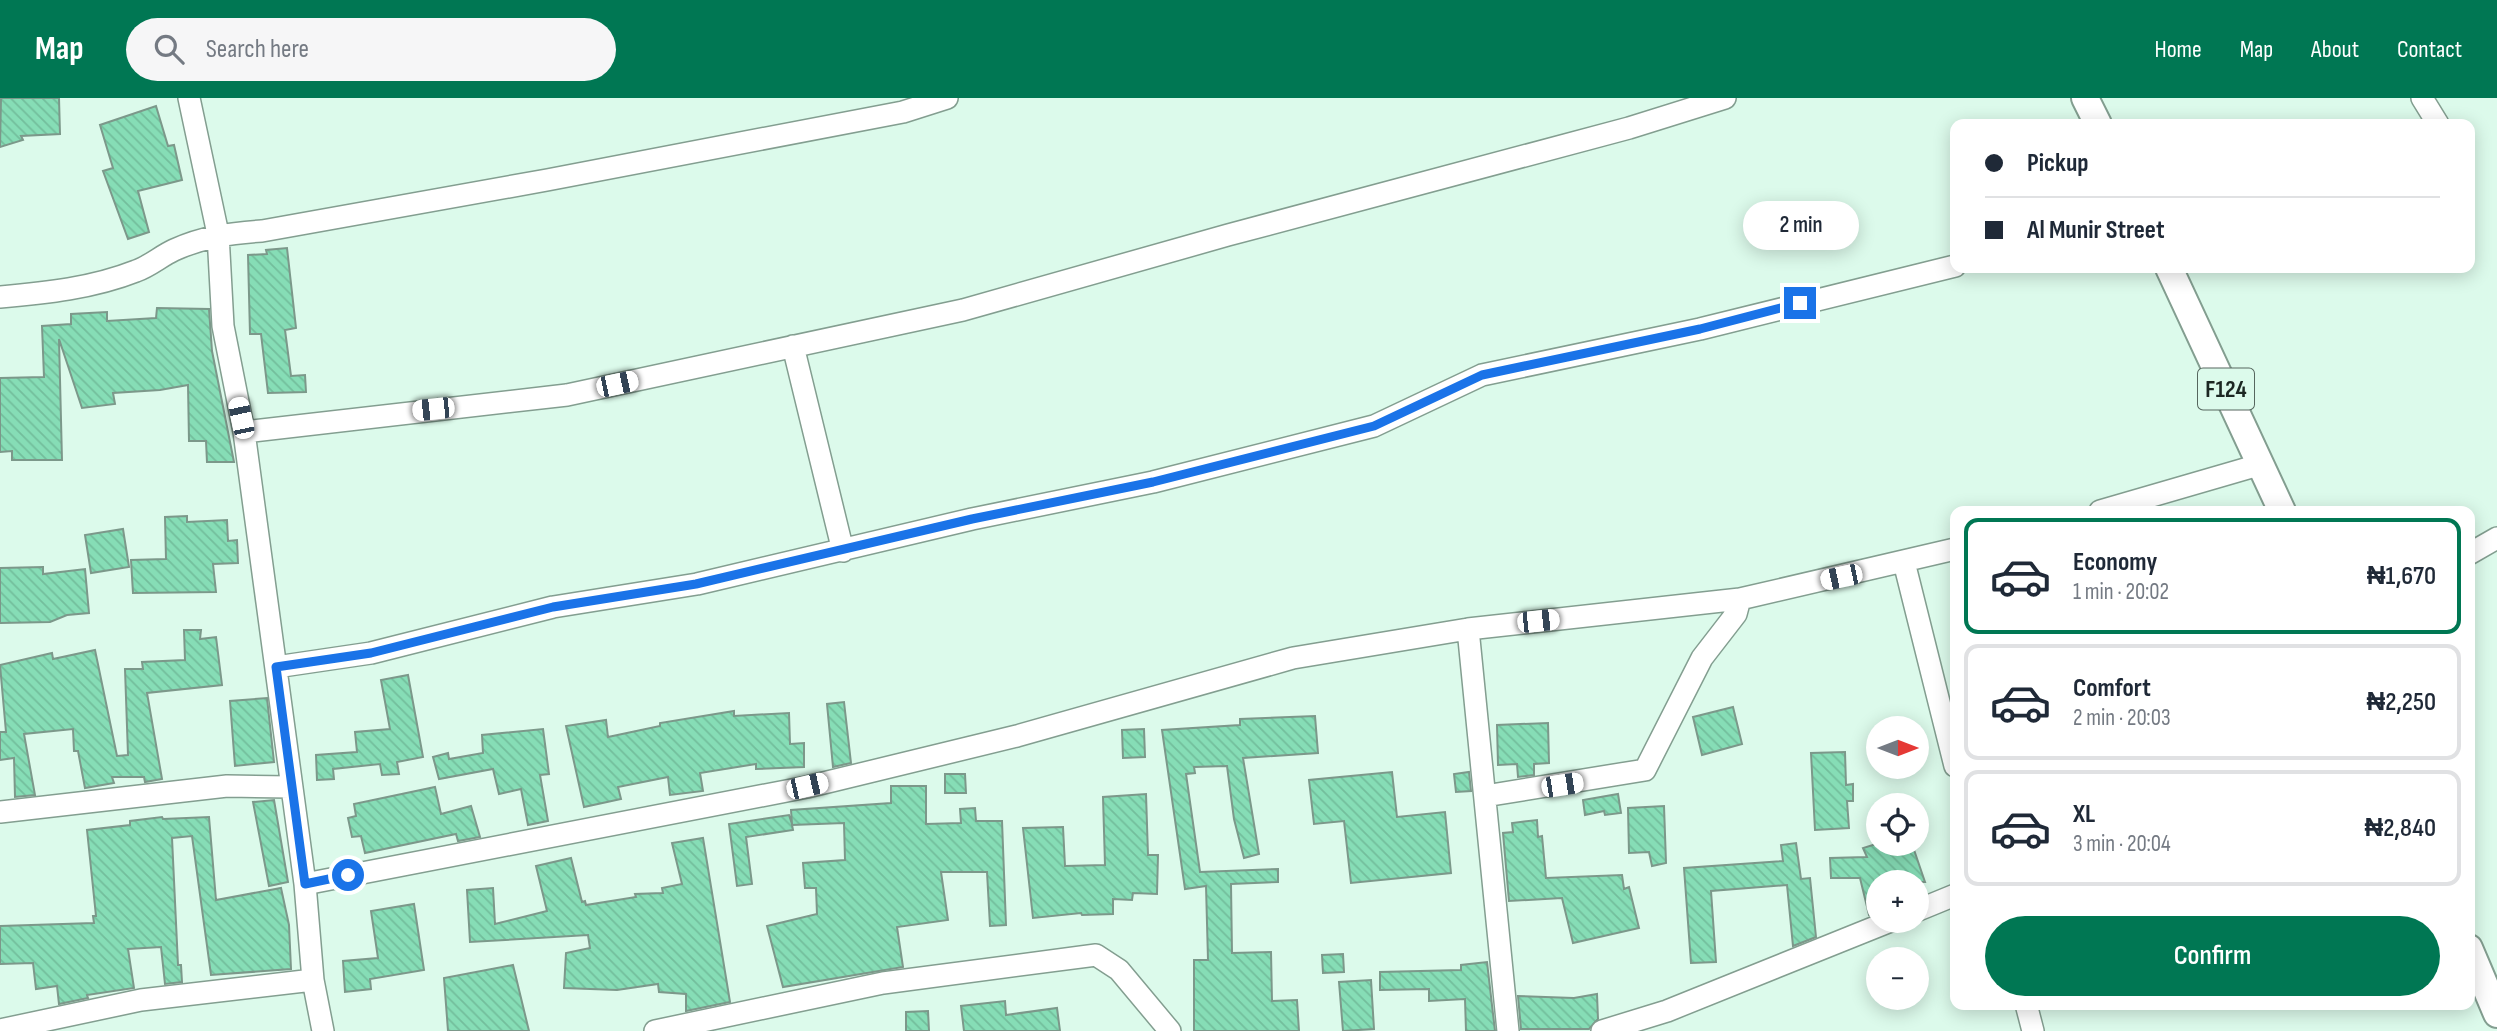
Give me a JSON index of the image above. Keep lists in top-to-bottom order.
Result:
{
  "streets": {
    "main road": ["F124"]
  },
  "north": "right",
  "page": {
    "header": "Map",
    "search": "Search here",
    "nav": [
      "Home",
      "Map",
      "About",
      "Contact"
    ],
    "banner": ["Pickup", "Al Munir Street"],
    "bubble": "2 min",
    "list": [
      {
        "name": "Economy",
        "note": "1 min · 20:02",
        "value": "₦1,670"
      },
      {
        "name": "Comfort",
        "note": "2 min · 20:03",
        "value": "₦2,250"
      },
      {
        "name": "XL",
        "note": "3 min · 20:04",
        "value": "₦2,840"
      }
    ],
    "map_buttons": ["+", "−"],
    "buttons": "Confirm"
  }
}
